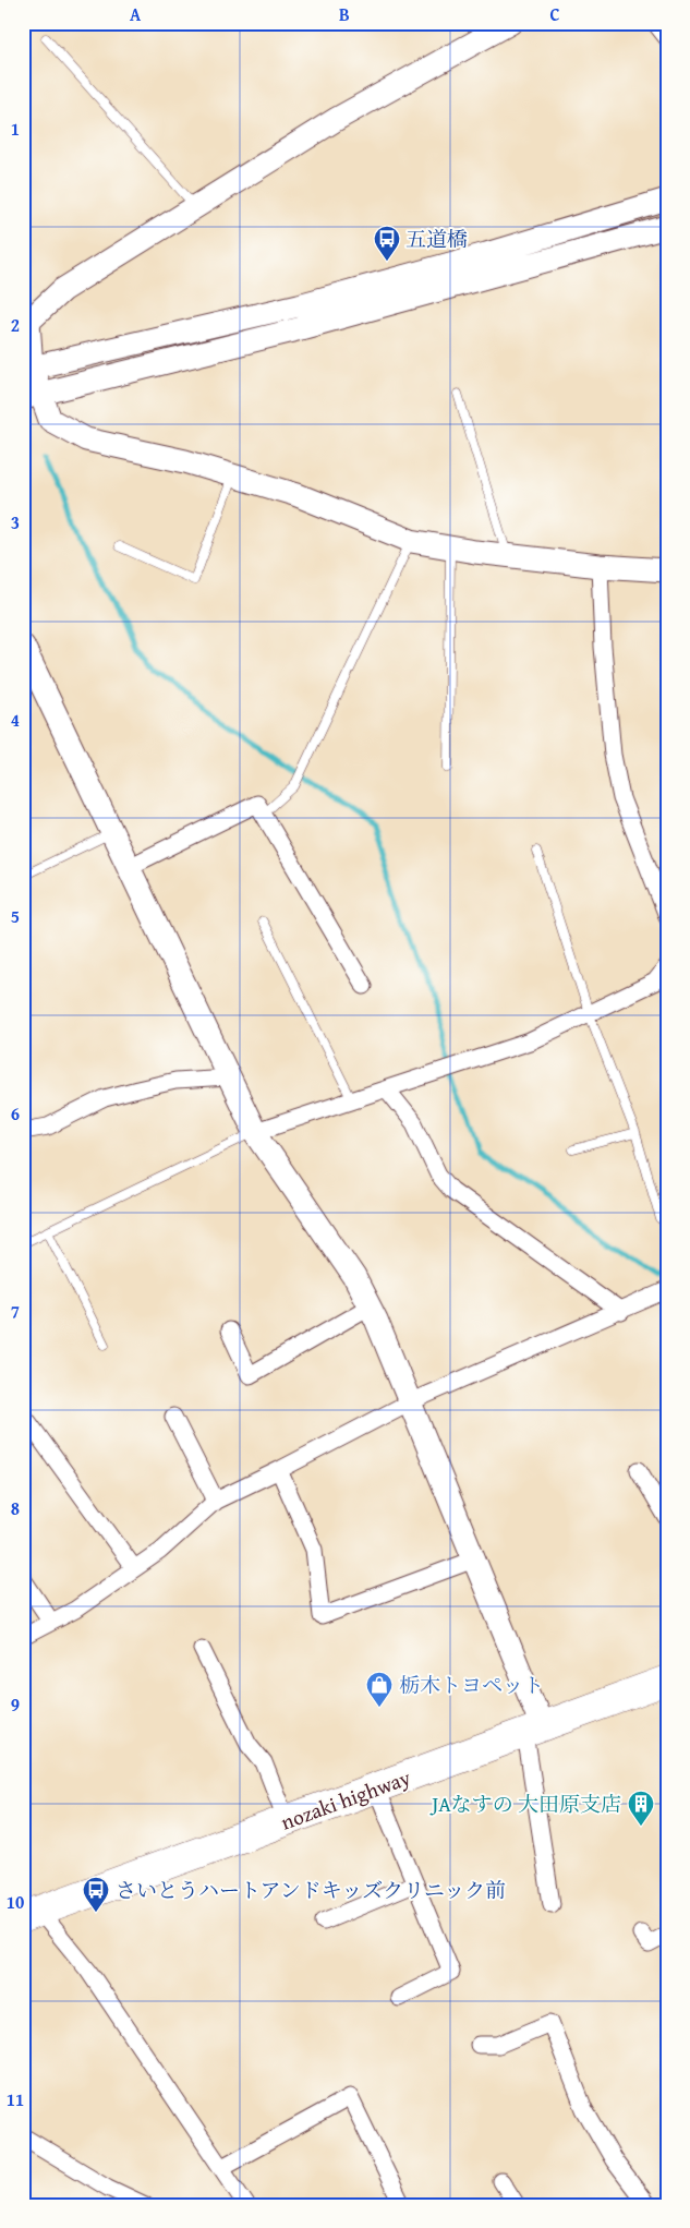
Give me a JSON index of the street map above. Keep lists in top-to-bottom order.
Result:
{
  "streets": {
    "highway": ["nozaki highway"]
  },
  "places": {
    "bus stop": ["五道橋", "さいとうハートアンドキッズクリニック前"],
    "shop": ["栃木トヨペット"],
    "building": ["JAなすの 大田原支店"]
  },
  "grid": {
    "columns": ["A", "B", "C"],
    "rows": [
      "1",
      "2",
      "3",
      "4",
      "5",
      "6",
      "7",
      "8",
      "9",
      "10",
      "11"
    ]
  }
}
